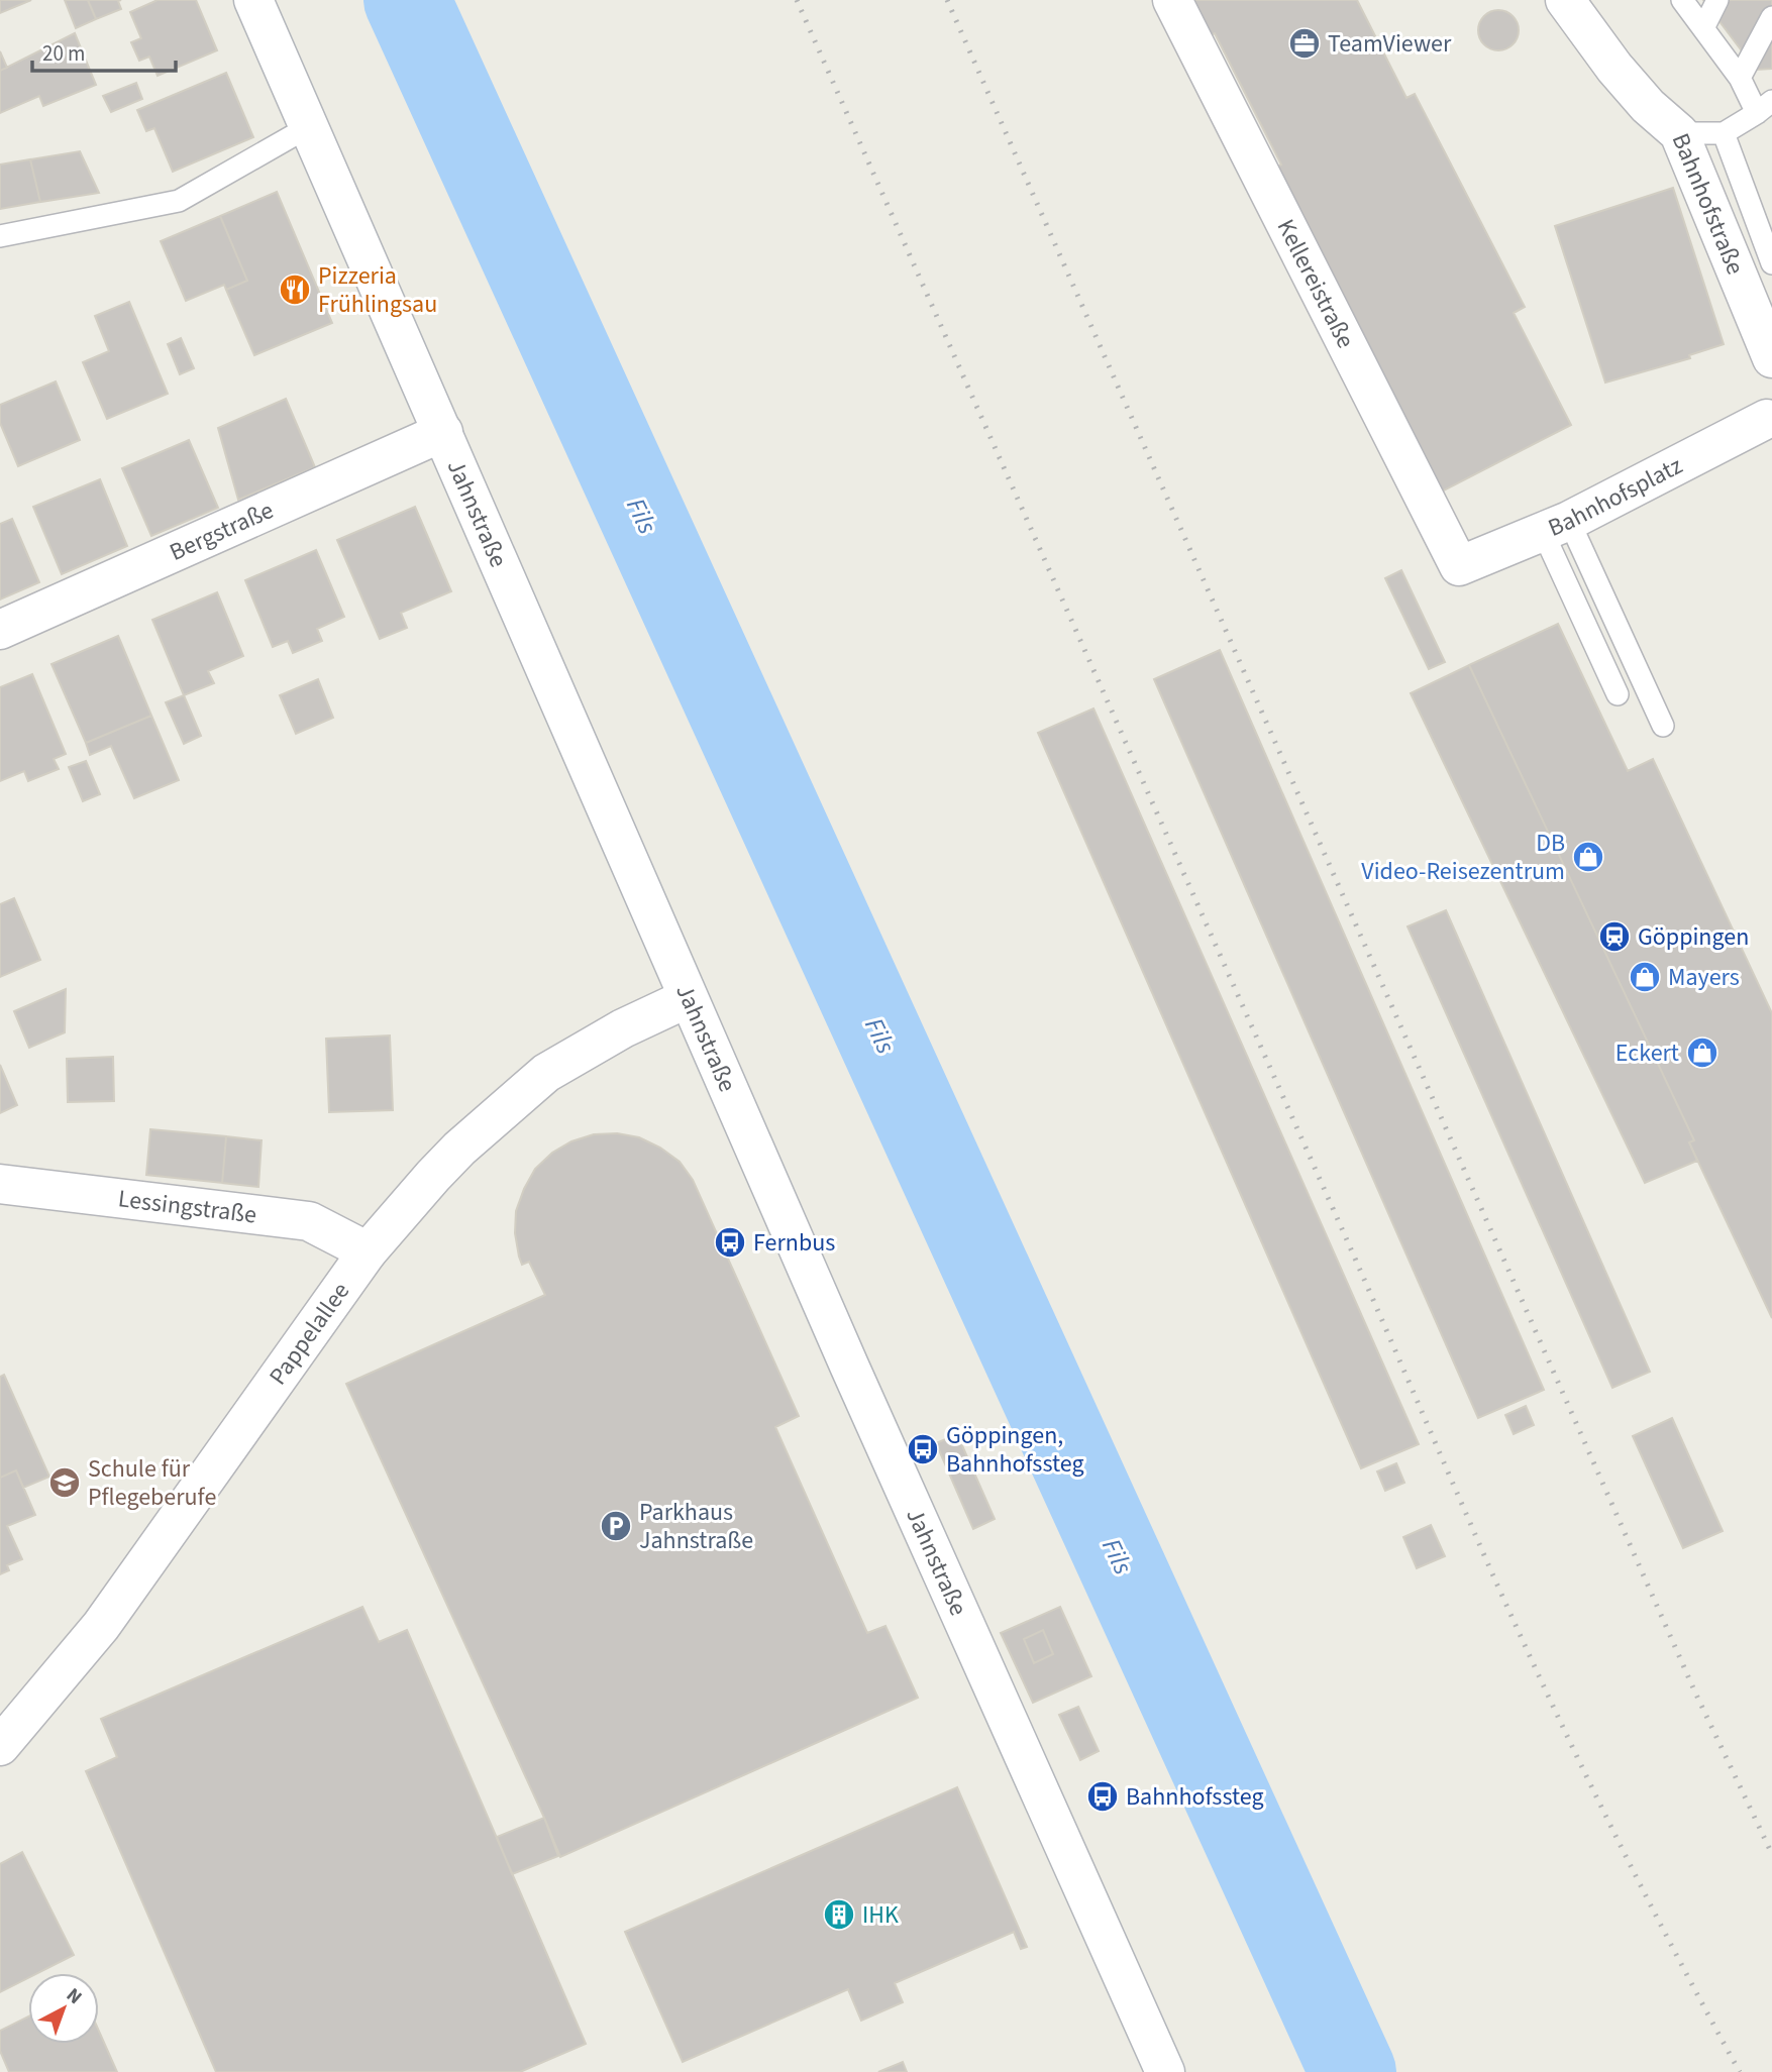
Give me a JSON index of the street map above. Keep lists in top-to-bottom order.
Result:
{
  "streets": {
    "street": [
      "Bahnhofstraße",
      "Kellereistraße",
      "Bahnhofsplatz",
      "Jahnstraße",
      "Bergstraße",
      "Lessingstraße",
      "Pappelallee"
    ]
  },
  "crossings": [
    ["Kellereistraße", "Bahnhofsplatz"],
    ["Jahnstraße", "Bergstraße"],
    ["Jahnstraße", "Pappelallee"],
    ["Lessingstraße", "Pappelallee"]
  ],
  "water": ["Fils"],
  "places": {
    "office": ["TeamViewer"],
    "restaurant": ["Pizzeria Frühlingsau"],
    "shop": ["DB Video-Reisezentrum", "Mayers", "Eckert"],
    "station": ["Göppingen"],
    "bus stop": ["Fernbus", "Göppingen, Bahnhofssteg", "Bahnhofssteg"],
    "school or university": ["Schule für Pflegeberufe"],
    "parking": ["Parkhaus Jahnstraße"],
    "building": ["IHK"]
  },
  "scale_bar": "20 m",
  "north": "top right"
}
